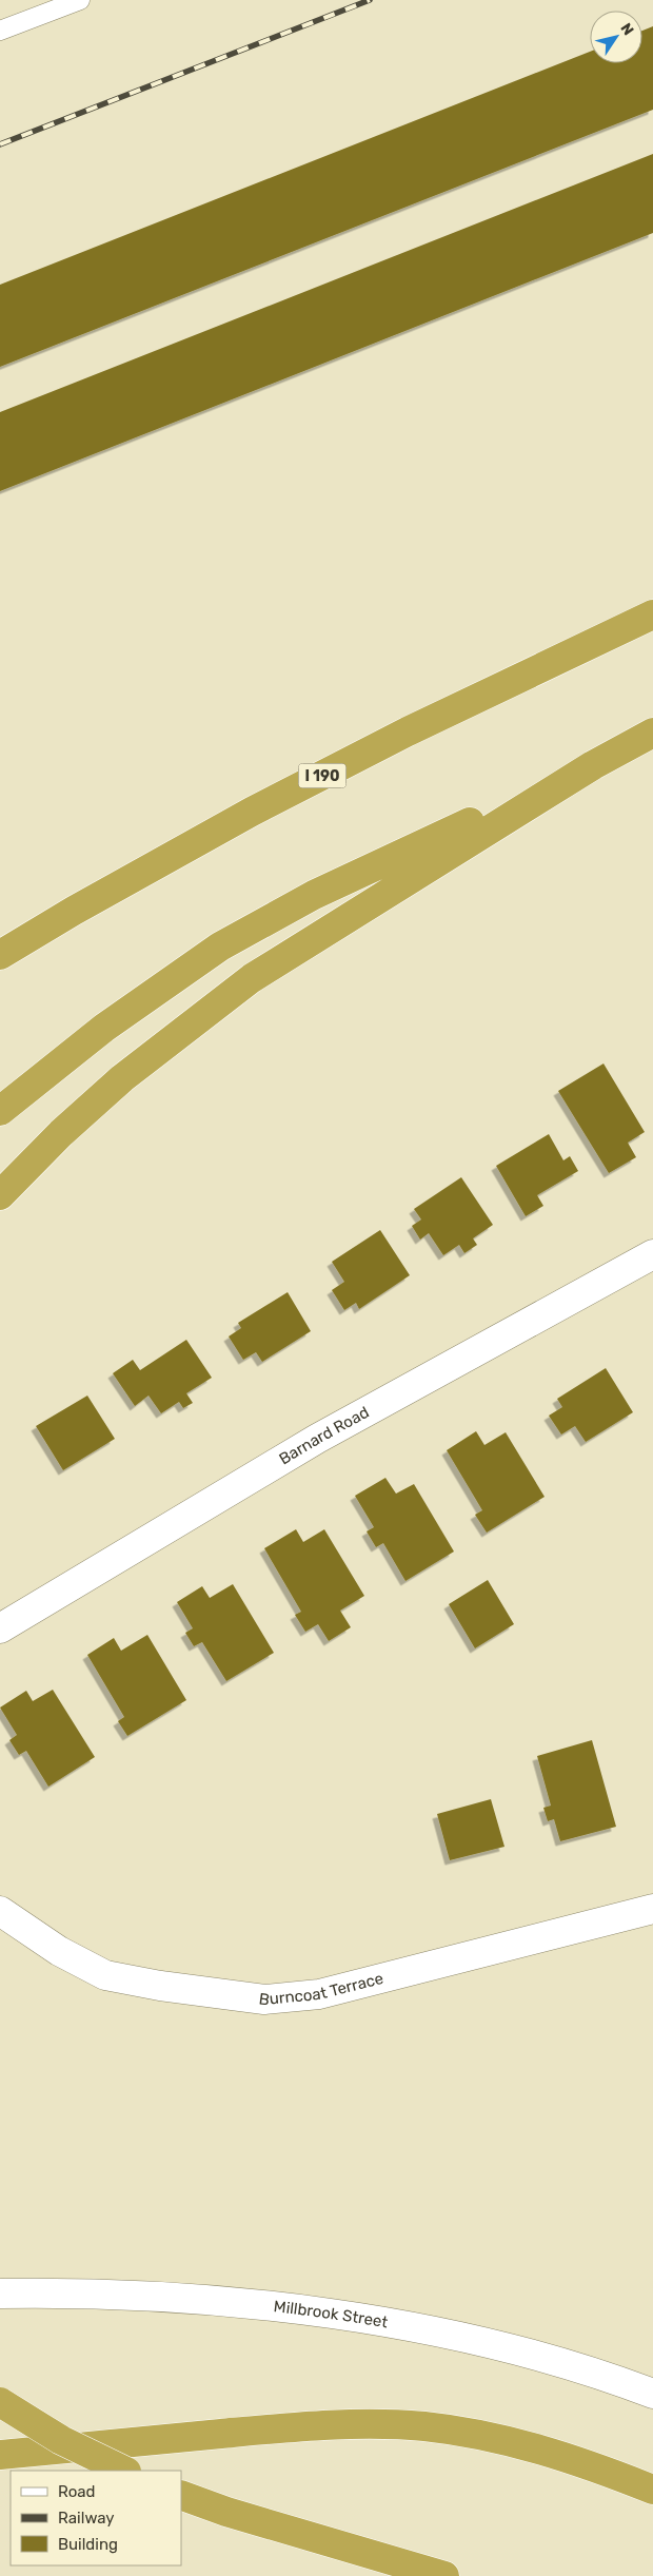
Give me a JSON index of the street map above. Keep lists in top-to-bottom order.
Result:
{
  "streets": {
    "highway": ["I 190"],
    "street": ["Barnard Road", "Burncoat Terrace", "Millbrook Street"]
  },
  "legend": ["Road", "Railway", "Building"],
  "north": "top right"
}
